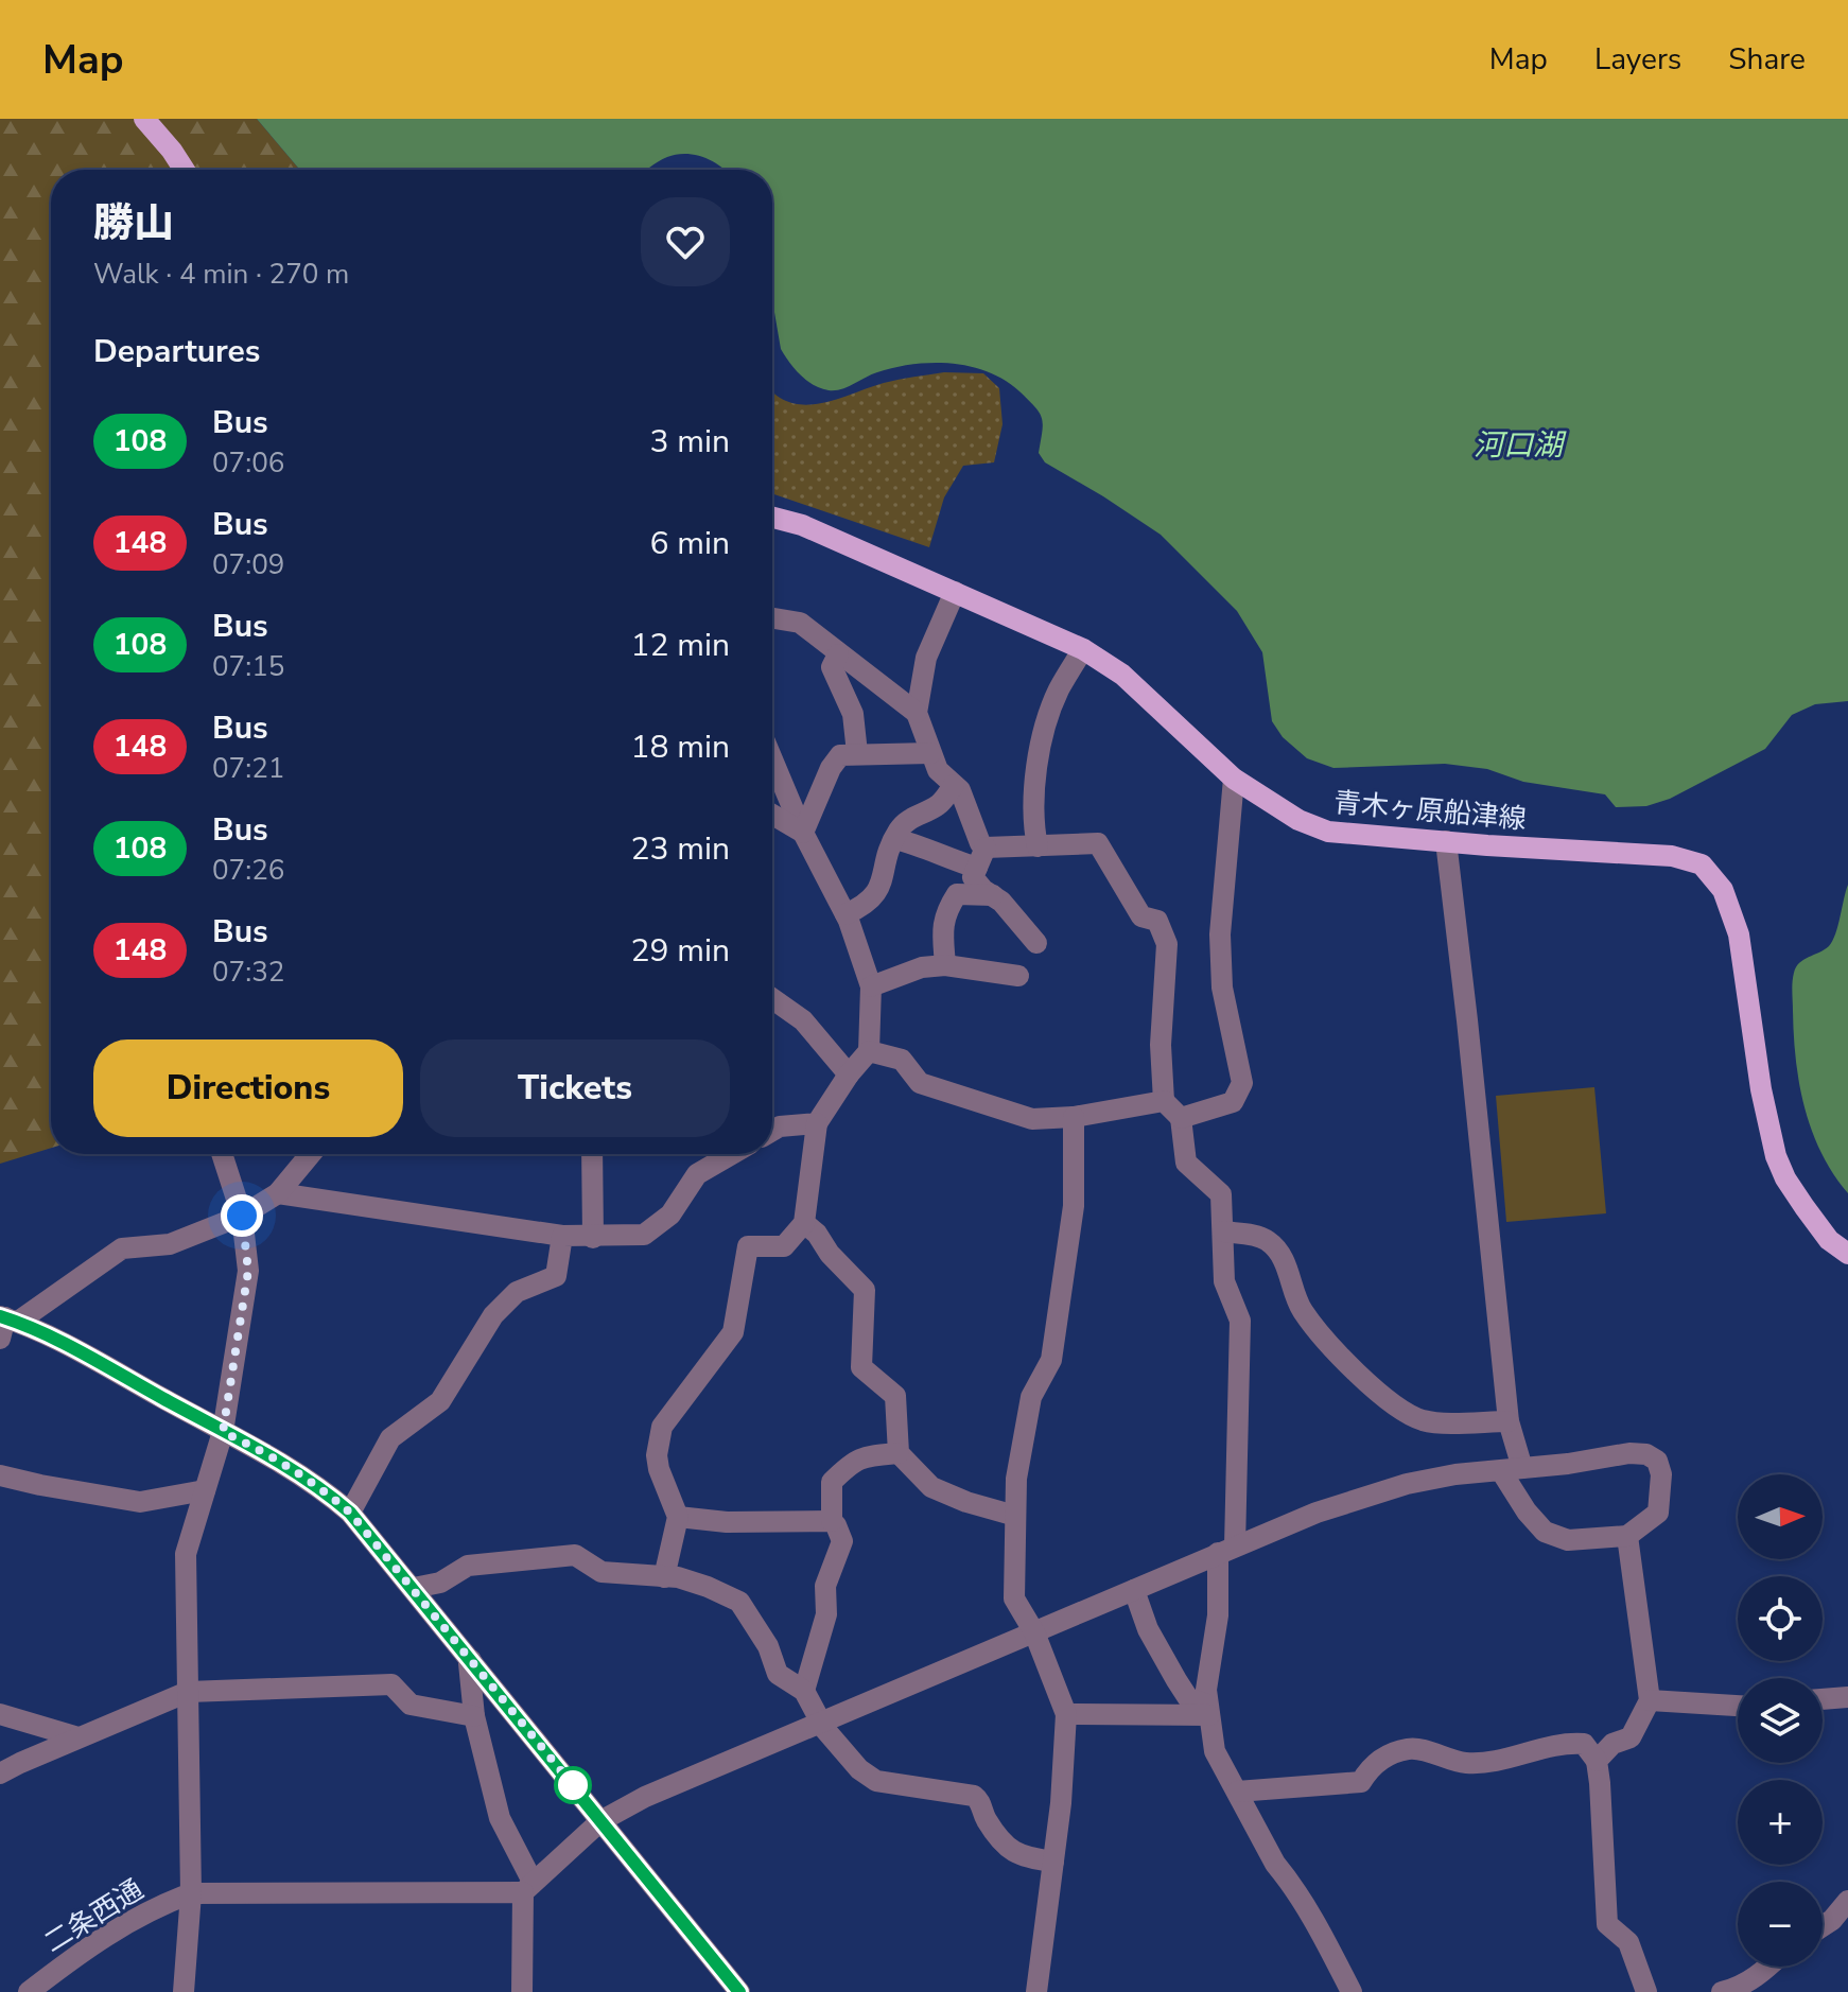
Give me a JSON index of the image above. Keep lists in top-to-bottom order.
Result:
{
  "streets": {
    "main road": ["青木ヶ原船津線"],
    "street": ["二条西通"]
  },
  "water": ["河口湖"],
  "lines": ["bus line 108"],
  "north": "right",
  "page": {
    "header": "Map",
    "nav": ["Map", "Layers", "Share"],
    "heading": [
      ["勝山", "Walk · 4 min · 270 m"],
      "Departures"
    ],
    "list": [
      {
        "mark": "108",
        "name": "Bus",
        "note": "07:06",
        "value": "3 min"
      },
      {
        "mark": "148",
        "name": "Bus",
        "note": "07:09",
        "value": "6 min"
      },
      {
        "mark": "108",
        "name": "Bus",
        "note": "07:15",
        "value": "12 min"
      },
      {
        "mark": "148",
        "name": "Bus",
        "note": "07:21",
        "value": "18 min"
      },
      {
        "mark": "108",
        "name": "Bus",
        "note": "07:26",
        "value": "23 min"
      },
      {
        "mark": "148",
        "name": "Bus",
        "note": "07:32",
        "value": "29 min"
      }
    ],
    "buttons": ["Directions", "Tickets"],
    "map_buttons": ["+", "−"]
  }
}
